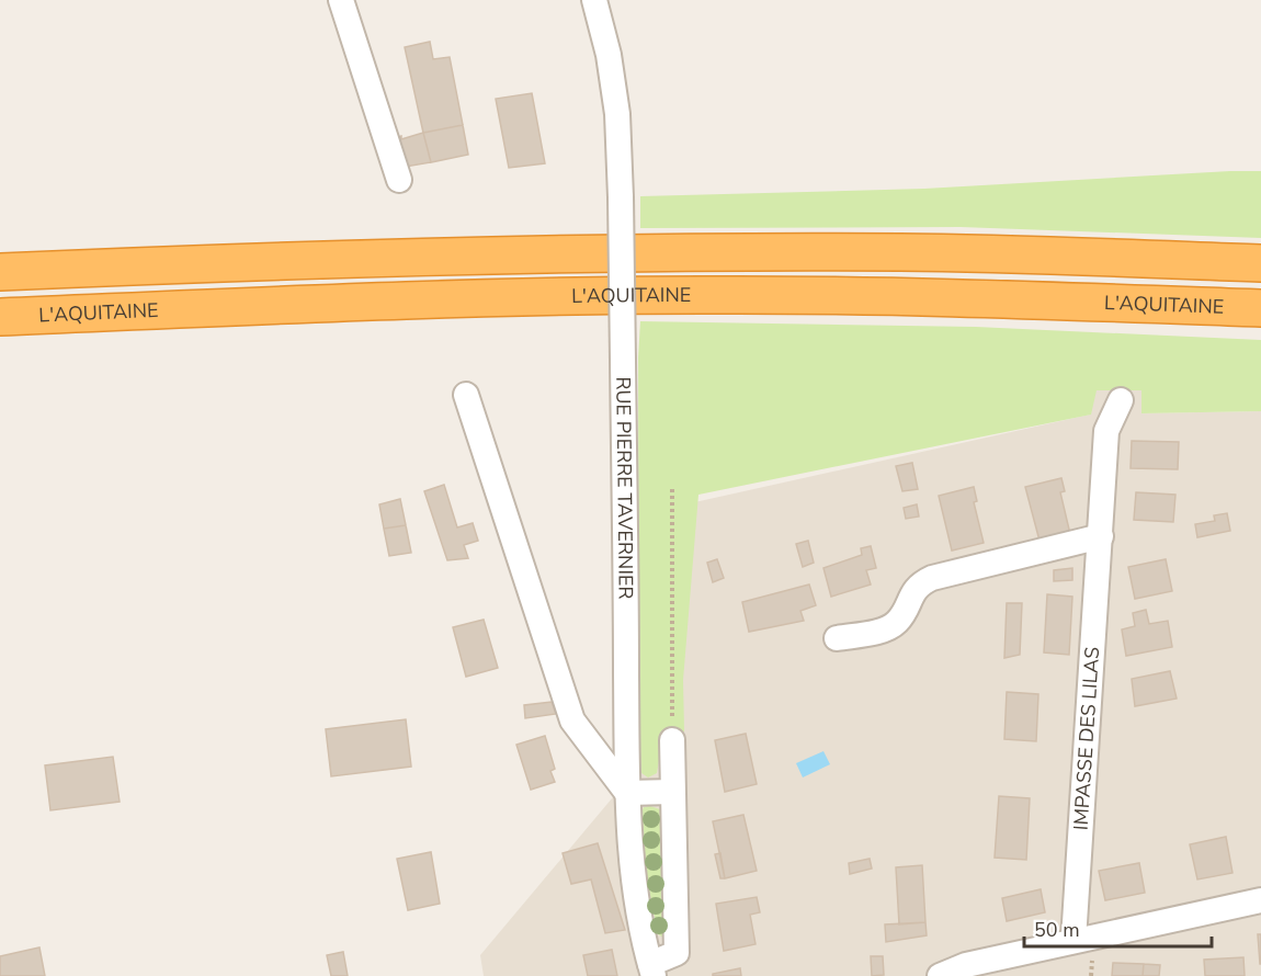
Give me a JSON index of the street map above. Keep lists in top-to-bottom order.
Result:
{
  "streets": {
    "highway": ["L'AQUITAINE"],
    "street": ["RUE PIERRE TAVERNIER", "IMPASSE DES LILAS"]
  },
  "scale_bar": "50 m"
}
